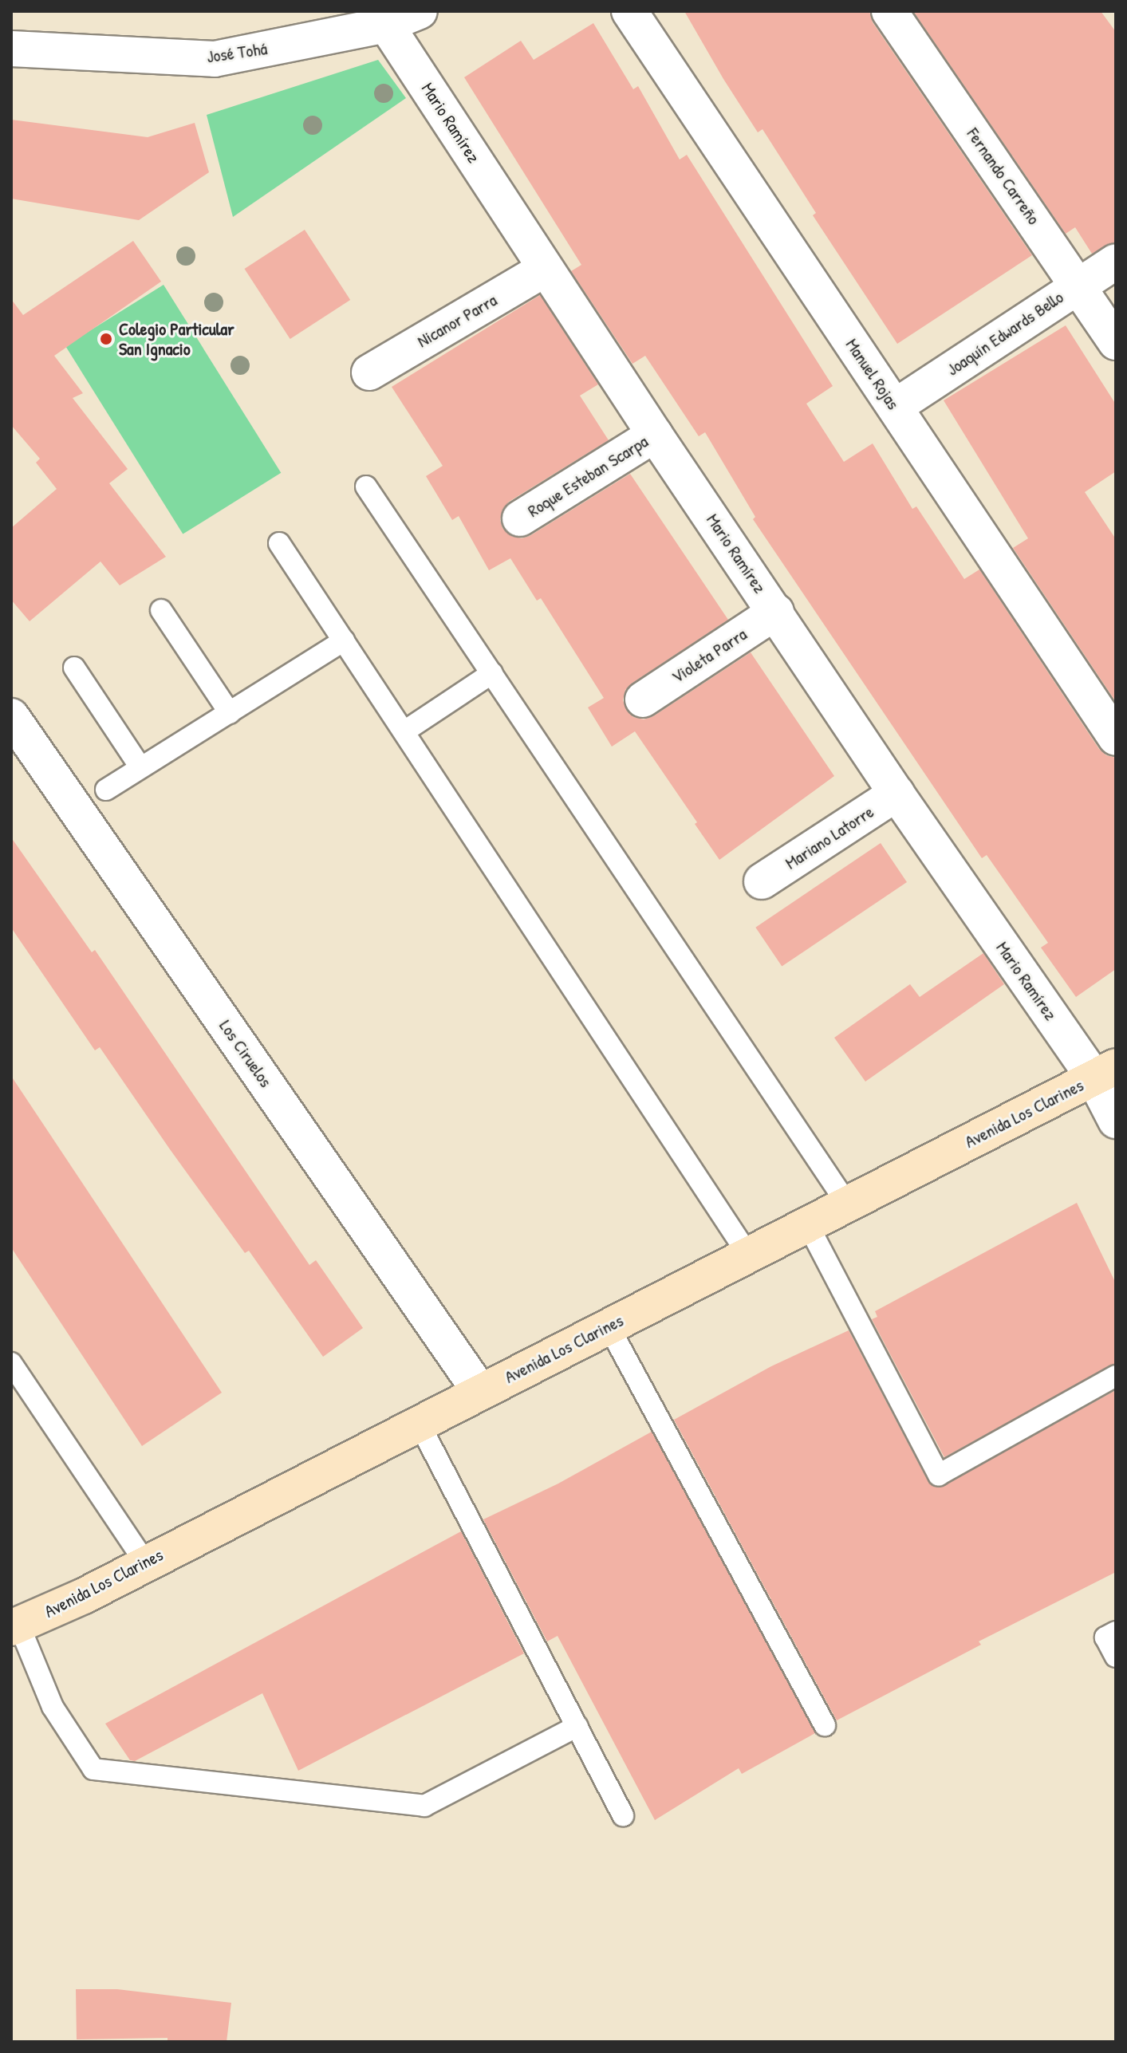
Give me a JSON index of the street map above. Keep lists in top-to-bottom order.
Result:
{
  "streets": {
    "main road": ["Avenida Los Clarines"],
    "street": [
      "José Tohá",
      "Mario Ramírez",
      "Fernando Carreño",
      "Nicanor Parra",
      "Joaquín Edwards Bello",
      "Manuel Rojas",
      "Roque Esteban Scarpa",
      "Violeta Parra",
      "Mariano Latorre",
      "Los Ciruelos"
    ]
  },
  "crossings": [
    ["José Tohá", "Mario Ramírez"],
    ["Mario Ramírez", "Nicanor Parra"],
    ["Mario Ramírez", "Roque Esteban Scarpa"],
    ["Mario Ramírez", "Violeta Parra"],
    ["Mario Ramírez", "Mariano Latorre"],
    ["Mario Ramírez", "Avenida Los Clarines"],
    ["Fernando Carreño", "Joaquín Edwards Bello"],
    ["Joaquín Edwards Bello", "Manuel Rojas"],
    ["Los Ciruelos", "Avenida Los Clarines"]
  ],
  "places": ["Colegio Particular San Ignacio"]
}
